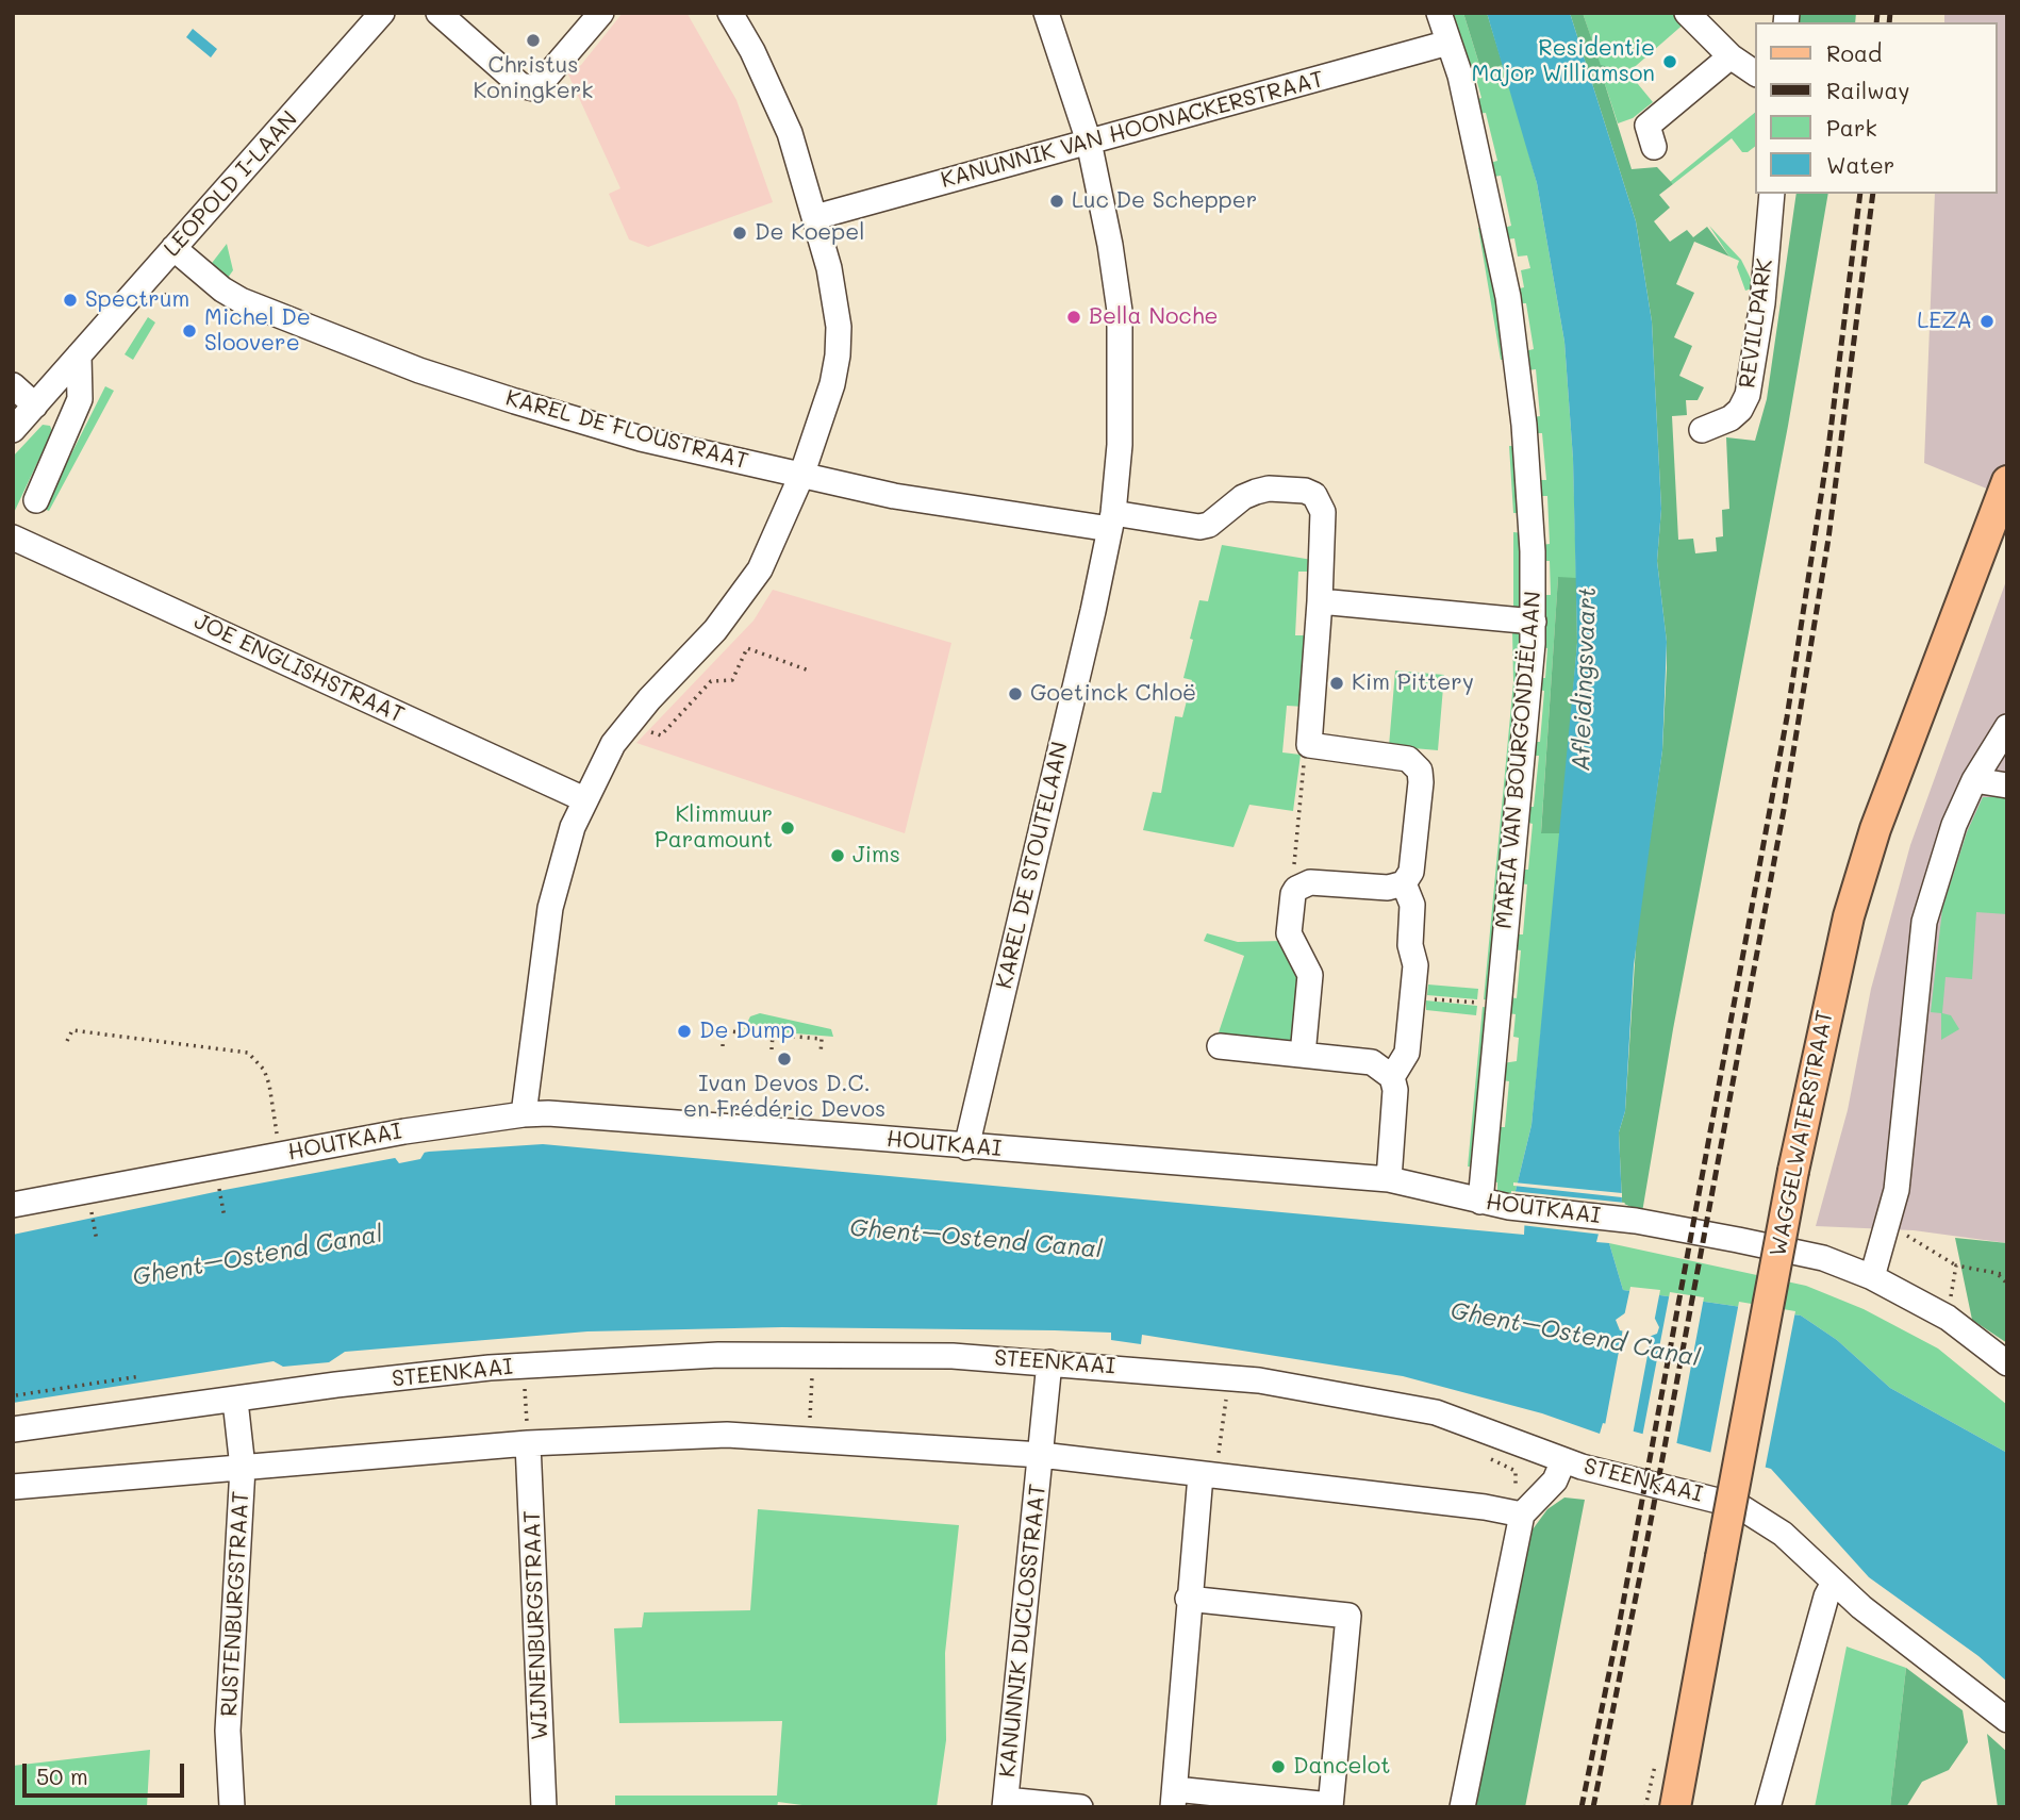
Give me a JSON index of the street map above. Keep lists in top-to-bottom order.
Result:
{
  "streets": {
    "main road": ["WAGGELWATERSTRAAT"],
    "street": [
      "KANUNNIK VAN HOONACKERSTRAAT",
      "LEOPOLD I-LAAN",
      "REVILLPARK",
      "KAREL DE FLOUSTRAAT",
      "JOE ENGLISHSTRAAT",
      "MARIA VAN BOURGONDIËLAAN",
      "KAREL DE STOUTELAAN",
      "HOUTKAAI",
      "STEENKAAI",
      "RUSTENBURGSTRAAT",
      "WIJNENBURGSTRAAT",
      "KANUNNIK DUCLOSSTRAAT"
    ]
  },
  "crossings": [
    ["KANUNNIK VAN HOONACKERSTRAAT", "MARIA VAN BOURGONDIËLAAN"],
    ["KANUNNIK VAN HOONACKERSTRAAT", "KAREL DE STOUTELAAN"],
    ["LEOPOLD I-LAAN", "KAREL DE FLOUSTRAAT"],
    ["KAREL DE FLOUSTRAAT", "KAREL DE STOUTELAAN"],
    ["MARIA VAN BOURGONDIËLAAN", "HOUTKAAI"],
    ["KAREL DE STOUTELAAN", "HOUTKAAI"],
    ["STEENKAAI", "RUSTENBURGSTRAAT"],
    ["STEENKAAI", "KANUNNIK DUCLOSSTRAAT"]
  ],
  "water": ["Afleidingsvaart", "Ghent–Ostend Canal"],
  "places": [
    "Christus Koningkerk",
    "Residentie Major Williamson",
    "Luc De Schepper",
    "De Koepel",
    "Spectrum",
    "Bella Noche",
    "LEZA",
    "Michel De Sloovere",
    "Kim Pittery",
    "Goetinck Chloë",
    "Klimmuur Paramount",
    "Jims",
    "De Dump",
    "Ivan Devos D.C. en Frédéric Devos",
    "Dancelot"
  ],
  "legend": [
    "Road",
    "Railway",
    "Park",
    "Water"
  ],
  "scale_bar": "50 m"
}
